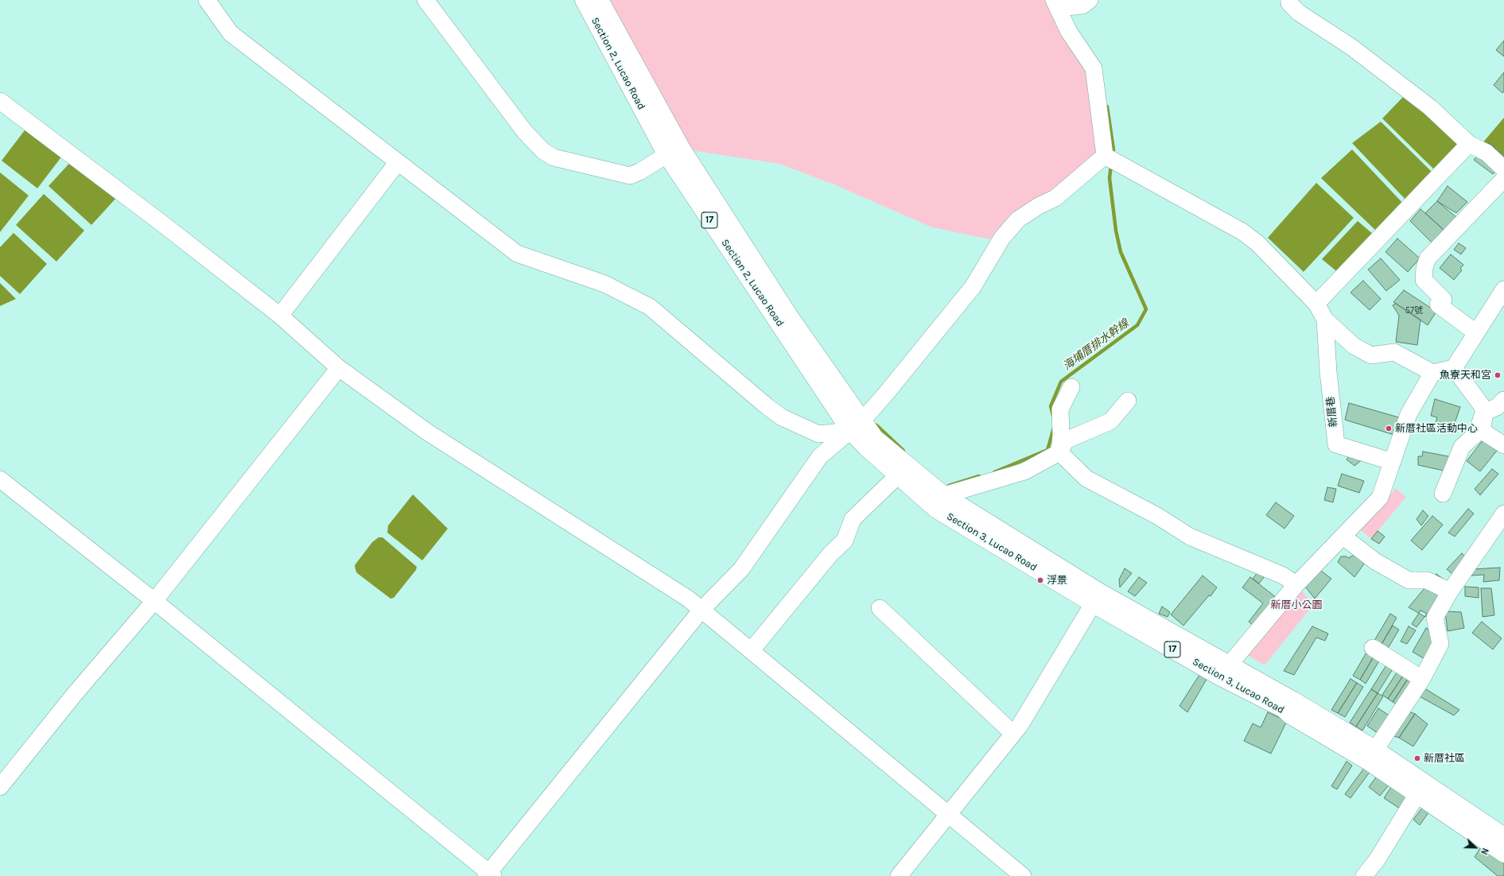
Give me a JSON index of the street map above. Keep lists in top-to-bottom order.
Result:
{
  "streets": {
    "main road": ["Section 2, Lucao Road", "17", "Section 3, Lucao Road"],
    "street": ["新厝巷"]
  },
  "crossings": [
    ["Section 2, Lucao Road", "Section 3, Lucao Road"]
  ],
  "water": ["海埔厝排水幹線"],
  "parks": ["新厝小公園"],
  "places": [
    "魚寮天和宮",
    "新厝社區活動中心",
    "浮景",
    "新厝社區"
  ],
  "house_numbers": ["57號"],
  "north": "bottom right"
}
